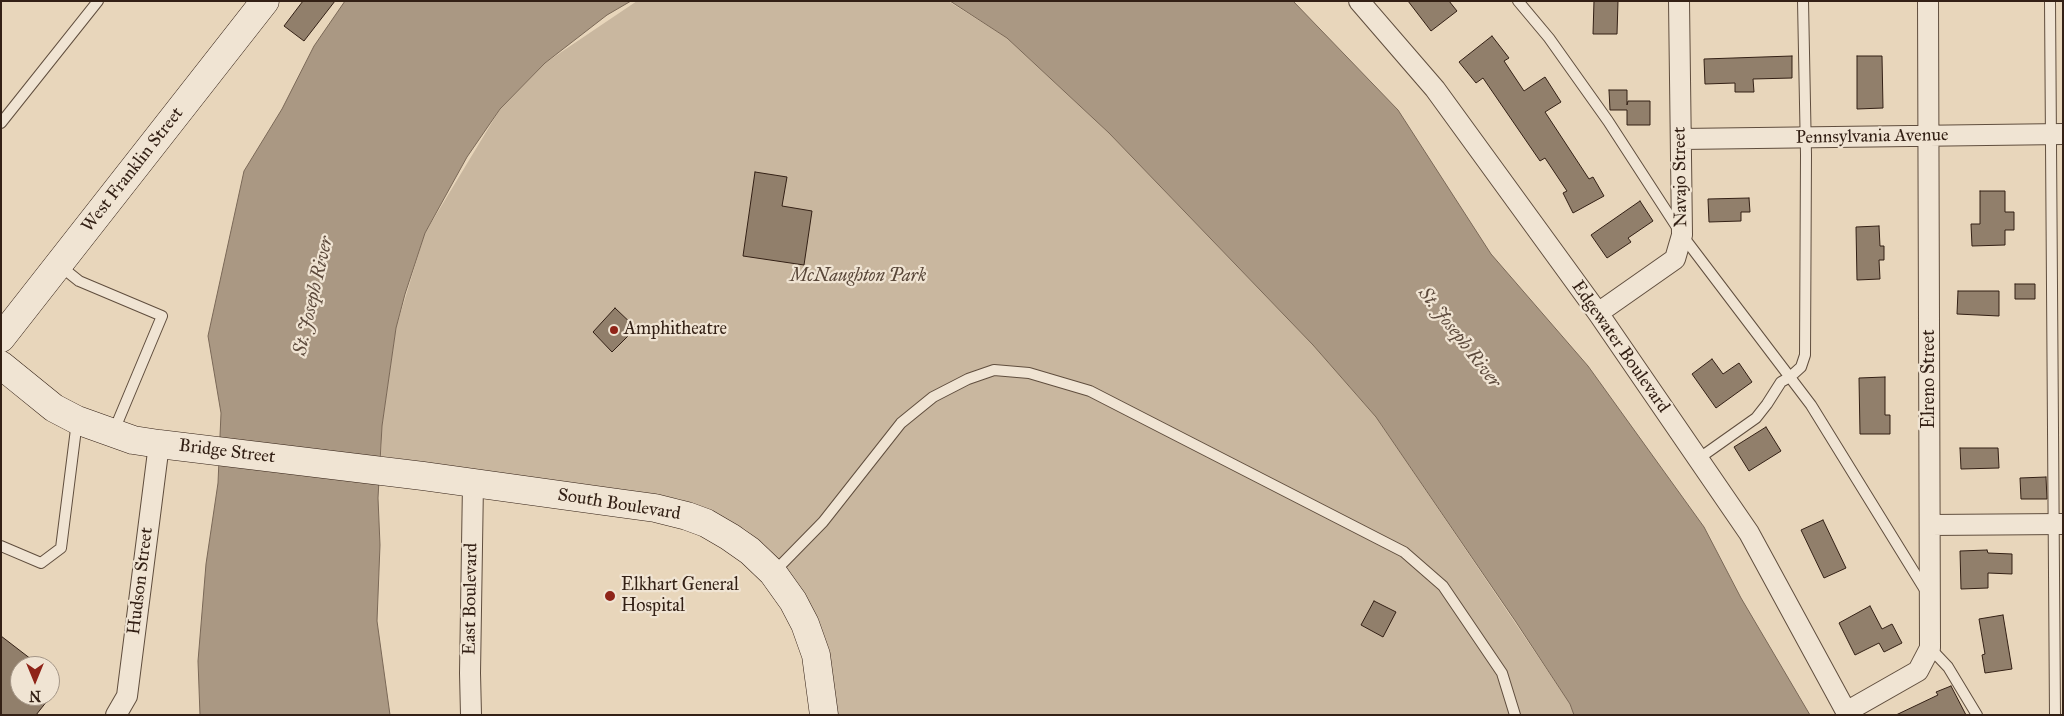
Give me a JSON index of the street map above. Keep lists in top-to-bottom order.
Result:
{
  "streets": {
    "street": [
      "Pennsylvania Avenue",
      "West Franklin Street",
      "Navajo Street",
      "Edgewater Boulevard",
      "Elreno Street",
      "Bridge Street",
      "South Boulevard",
      "Hudson Street",
      "East Boulevard"
    ]
  },
  "crossings": [
    ["Pennsylvania Avenue", "Navajo Street"],
    ["Pennsylvania Avenue", "Elreno Street"],
    ["Navajo Street", "Edgewater Boulevard"],
    ["Edgewater Boulevard", "Elreno Street"],
    ["Bridge Street", "South Boulevard"],
    ["Bridge Street", "Hudson Street"],
    ["Bridge Street", "East Boulevard"],
    ["South Boulevard", "East Boulevard"]
  ],
  "water": ["St. Joseph River"],
  "parks": ["McNaughton Park"],
  "places": ["Amphitheatre", "Elkhart General Hospital"],
  "north": "bottom"
}
